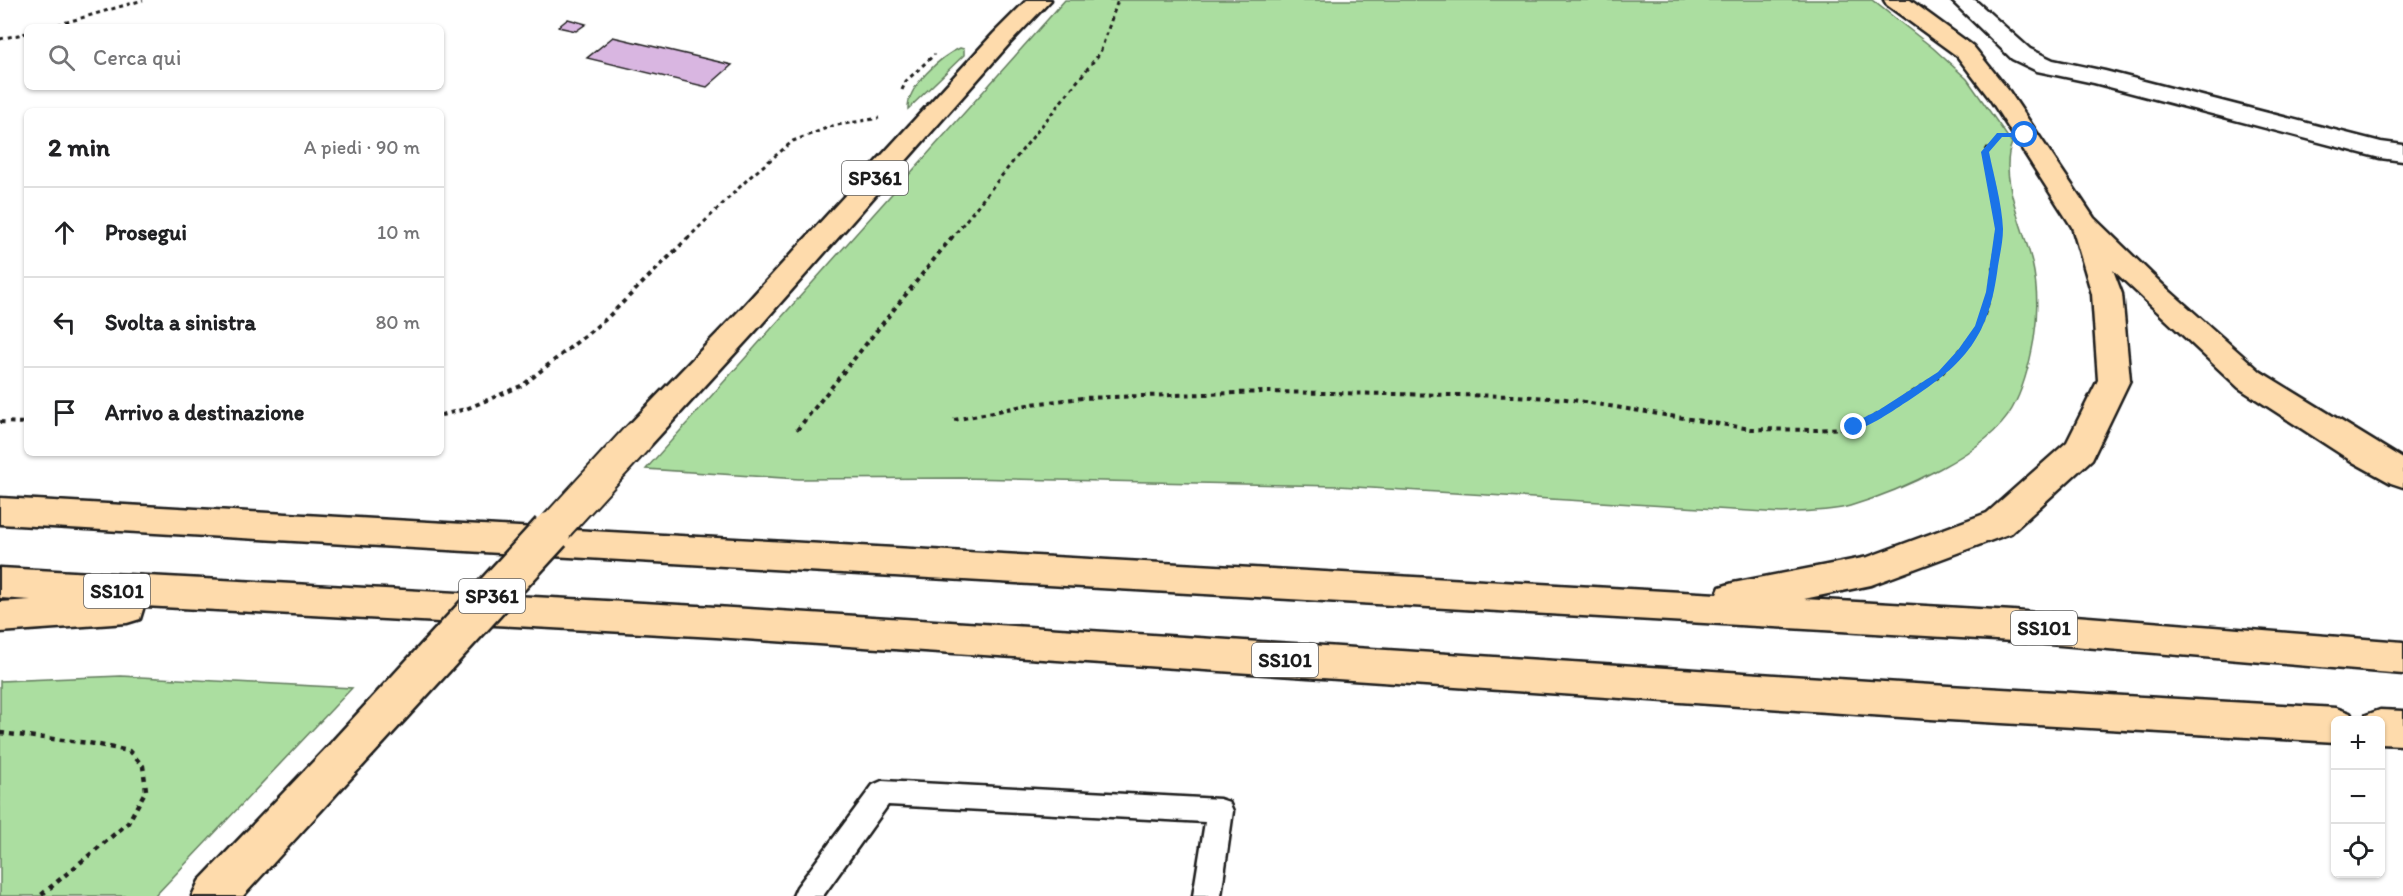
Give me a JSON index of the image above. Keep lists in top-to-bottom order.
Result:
{
  "streets": {
    "main road": ["SP361", "SS101"]
  },
  "page": {
    "search": "Cerca qui",
    "heading": ["2 min", "A piedi · 90 m"],
    "list": [
      ["Prosegui", "10 m"],
      ["Svolta a sinistra", "80 m"],
      "Arrivo a destinazione"
    ],
    "map_buttons": ["+", "−"]
  }
}
